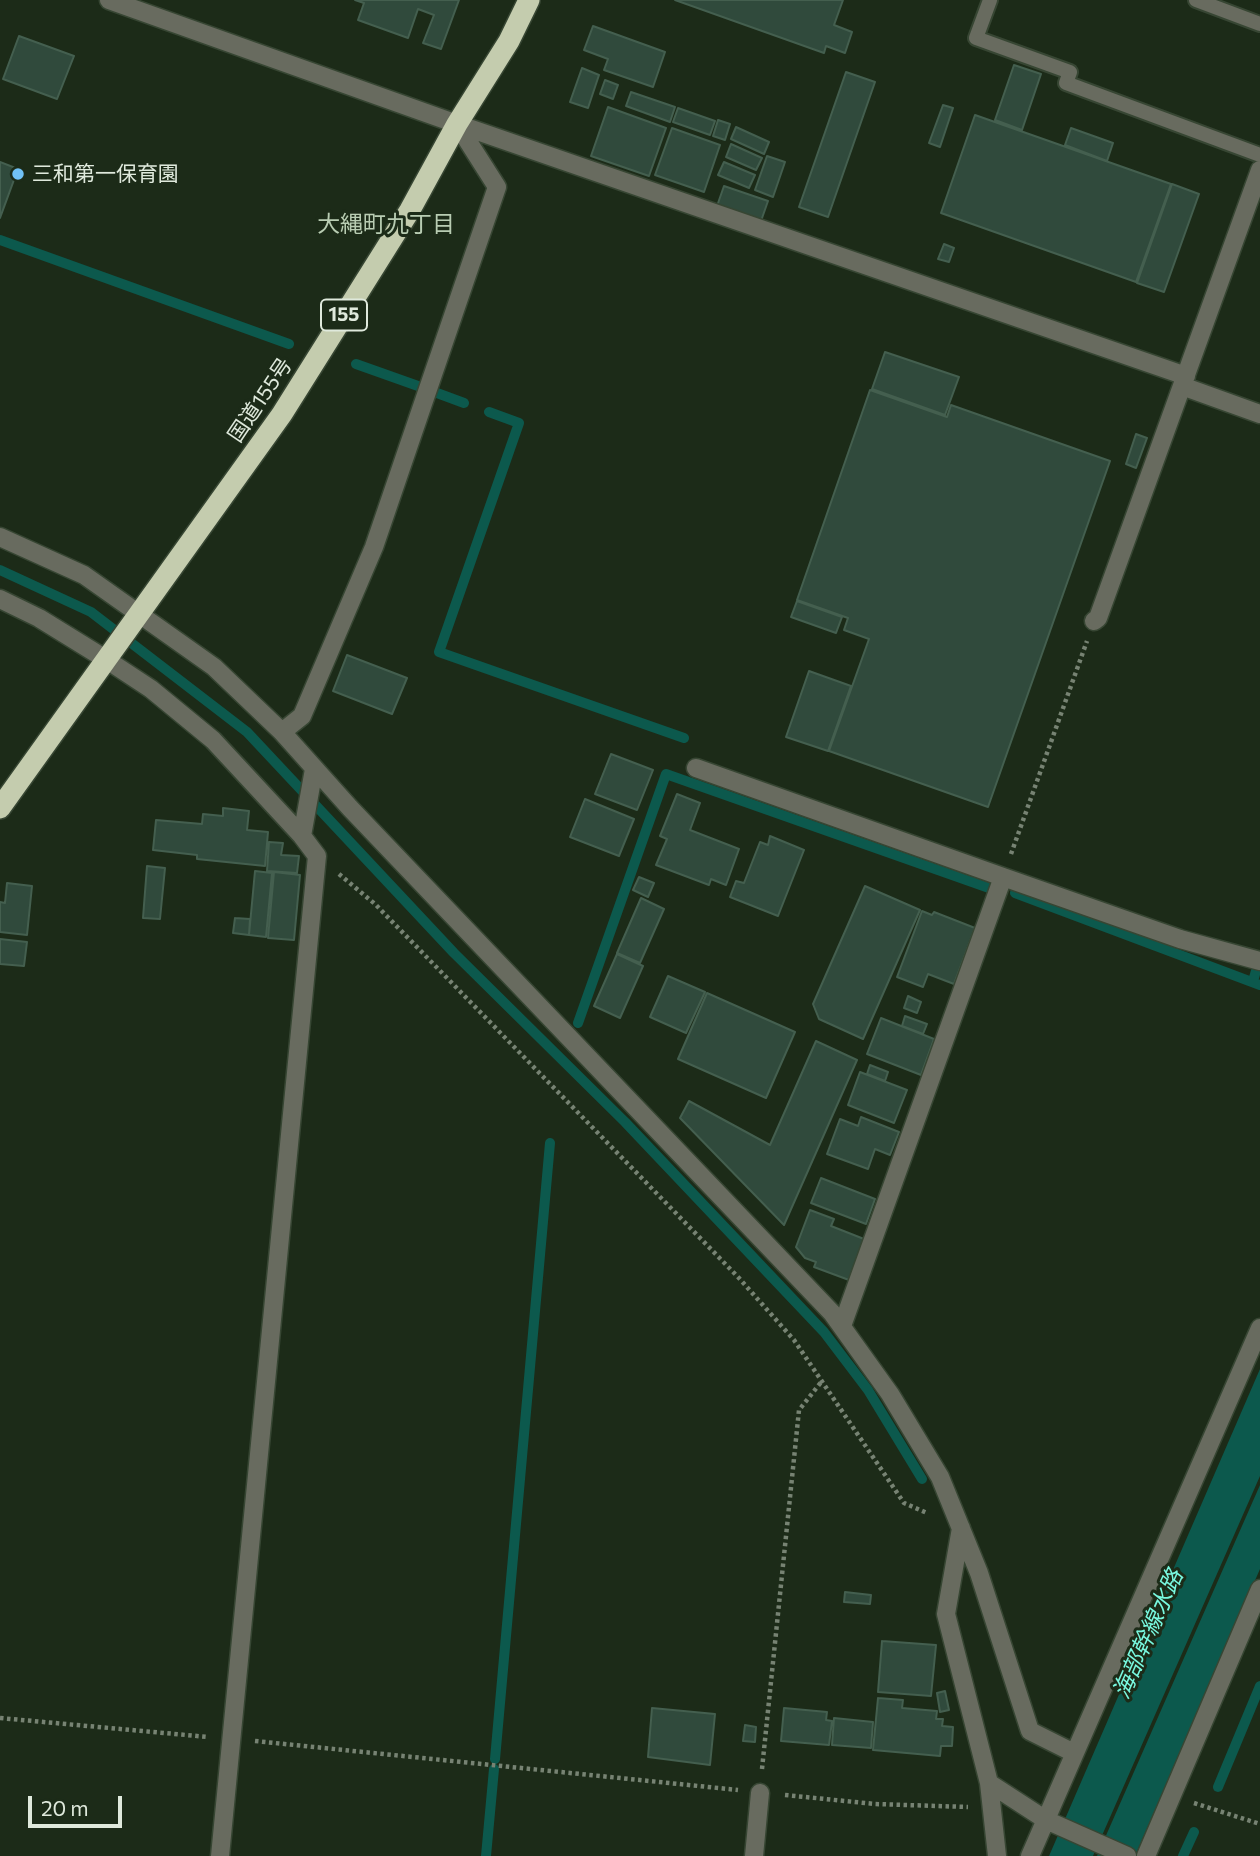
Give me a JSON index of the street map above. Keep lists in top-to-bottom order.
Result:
{
  "streets": {
    "highway": ["155", "国道155号"]
  },
  "districts": ["大縄町九丁目"],
  "water": ["海部幹線水路"],
  "places": ["三和第一保育園"],
  "scale_bar": "20 m"
}
